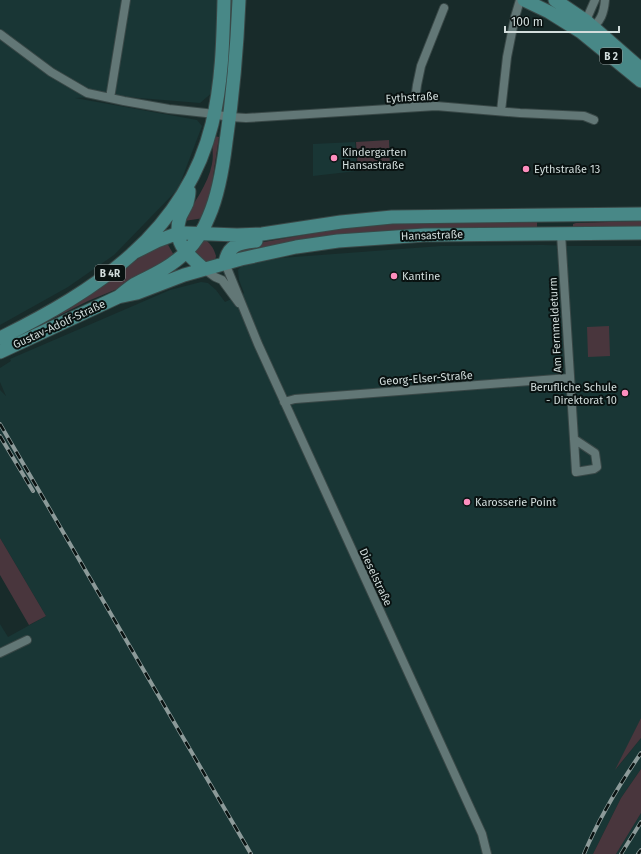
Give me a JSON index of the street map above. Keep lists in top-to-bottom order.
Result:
{
  "streets": {
    "main road": [
      "B 2",
      "Hansastraße",
      "B 4R",
      "Gustav-Adolf-Straße"
    ],
    "street": [
      "Eythstraße",
      "Am Fernmeldeturm",
      "Georg-Elser-Straße",
      "Dieselstraße"
    ]
  },
  "crossings": [
    ["Eythstraße", "Gustav-Adolf-Straße"],
    ["Hansastraße", "Gustav-Adolf-Straße"],
    ["Hansastraße", "Am Fernmeldeturm"],
    ["Hansastraße", "Dieselstraße"],
    ["Gustav-Adolf-Straße", "Dieselstraße"],
    ["Am Fernmeldeturm", "Georg-Elser-Straße"],
    ["Georg-Elser-Straße", "Dieselstraße"]
  ],
  "places": [
    "Kindergarten Hansastraße",
    "Eythstraße 13",
    "Kantine",
    "Berufliche Schule - Direktorat 10",
    "Karosserie Point"
  ],
  "scale_bar": "100 m"
}
